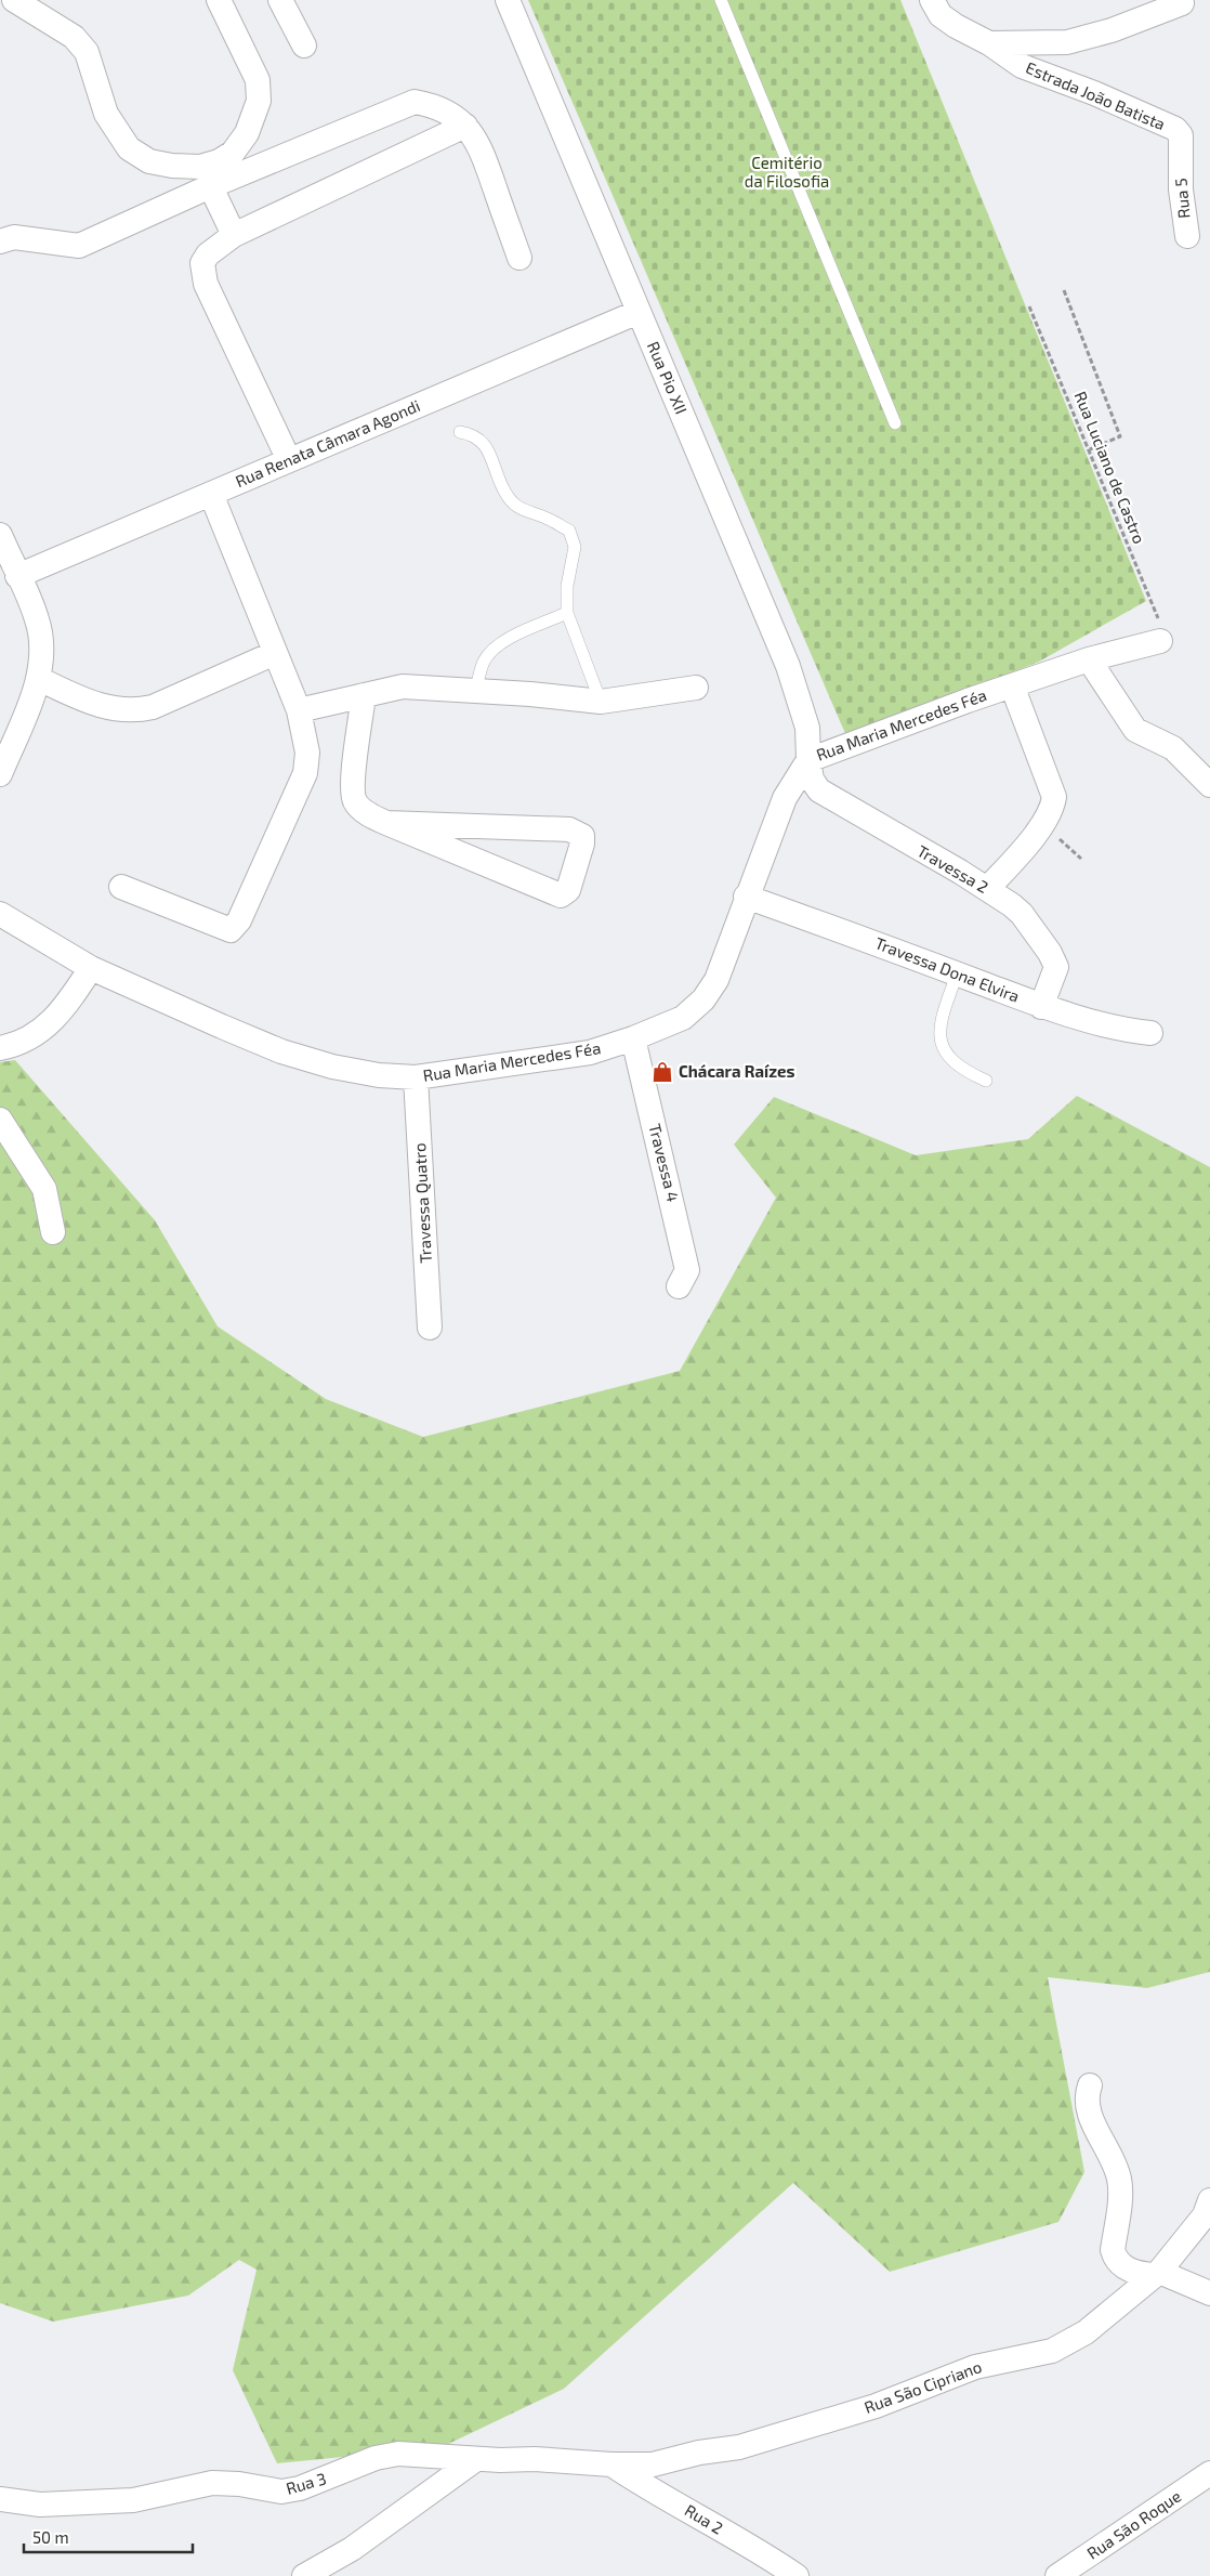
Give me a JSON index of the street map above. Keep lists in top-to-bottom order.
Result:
{
  "streets": {
    "street": [
      "Estrada João Batista",
      "Rua 5",
      "Rua Pio XII",
      "Rua Renata Câmara Agondi",
      "Rua Maria Mercedes Féa",
      "Travessa 2",
      "Travessa Dona Elvira",
      "Travessa 4",
      "Travessa Quatro",
      "Rua São Cipriano",
      "Rua 3",
      "Rua 2",
      "Rua São Roque"
    ],
    "path": ["Rua Luciano de Castro"]
  },
  "crossings": [
    ["Estrada João Batista", "Rua 5"],
    ["Rua Pio XII", "Rua Renata Câmara Agondi"],
    ["Rua Pio XII", "Rua Maria Mercedes Féa"],
    ["Rua Pio XII", "Travessa 2"],
    ["Rua Luciano de Castro", "Rua Maria Mercedes Féa"],
    ["Rua Maria Mercedes Féa", "Travessa 2"],
    ["Rua Maria Mercedes Féa", "Travessa Dona Elvira"],
    ["Rua Maria Mercedes Féa", "Travessa 4"],
    ["Rua Maria Mercedes Féa", "Travessa Quatro"],
    ["Travessa 2", "Travessa Dona Elvira"],
    ["Rua São Cipriano", "Rua 3"],
    ["Rua São Cipriano", "Rua 2"],
    ["Rua 3", "Rua 2"]
  ],
  "parks": ["Cemitério da Filosofia"],
  "places": {
    "shop": ["Chácara Raízes"]
  },
  "scale_bar": "50 m"
}
